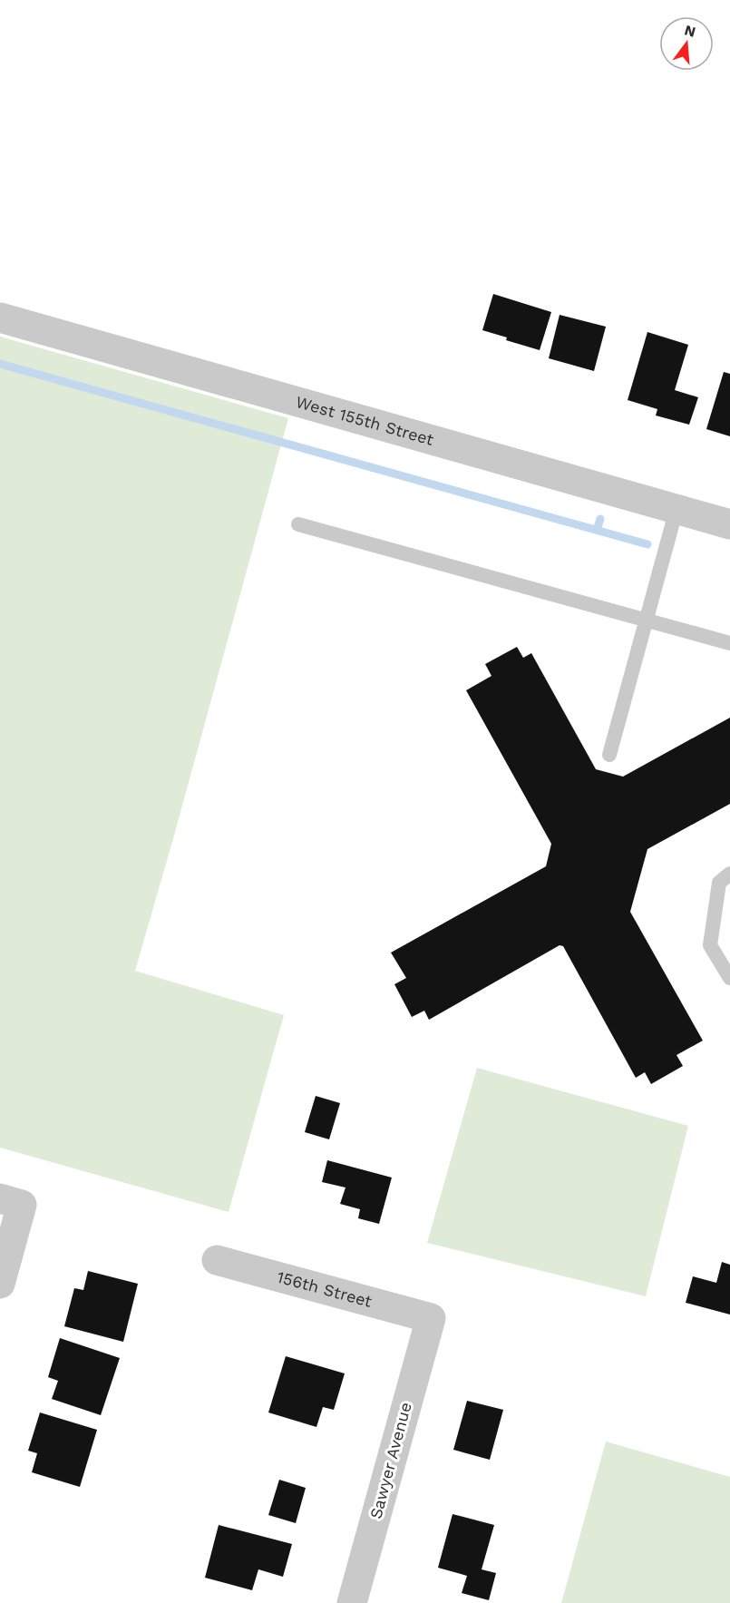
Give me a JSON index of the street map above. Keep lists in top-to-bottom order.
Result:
{
  "streets": {
    "street": ["West 155th Street", "156th Street", "Sawyer Avenue"]
  },
  "crossings": [
    ["156th Street", "Sawyer Avenue"]
  ],
  "north": "top"
}
